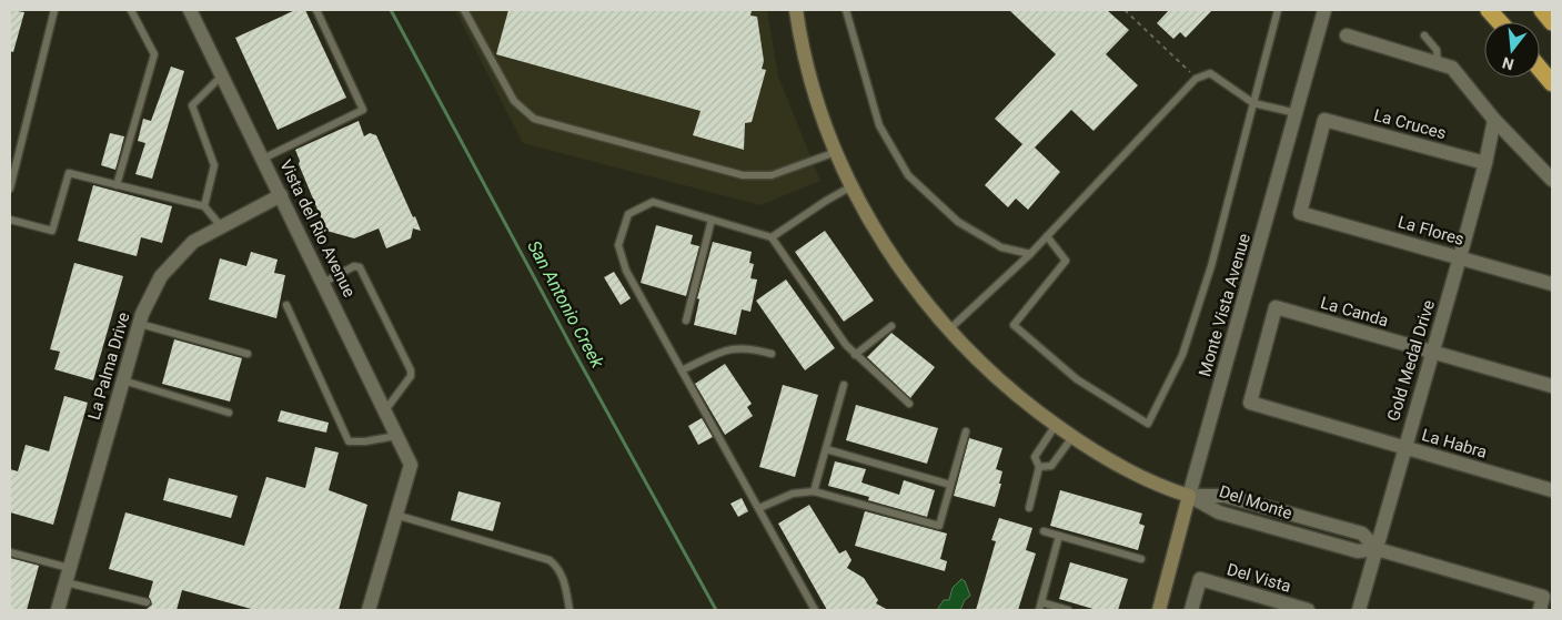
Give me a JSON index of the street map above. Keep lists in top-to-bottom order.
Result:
{
  "streets": {
    "street": [
      "La Cruces",
      "Vista del Rio Avenue",
      "La Flores",
      "Monte Vista Avenue",
      "La Canda",
      "Gold Medal Drive",
      "La Palma Drive",
      "La Habra",
      "Del Monte",
      "Del Vista"
    ]
  },
  "crossings": [
    ["La Cruces", "La Flores"],
    ["La Cruces", "Gold Medal Drive"],
    ["Vista del Rio Avenue", "La Palma Drive"],
    ["La Flores", "Gold Medal Drive"],
    ["Monte Vista Avenue", "Del Monte"],
    ["La Canda", "Gold Medal Drive"],
    ["La Canda", "La Habra"],
    ["Gold Medal Drive", "La Habra"],
    ["Gold Medal Drive", "Del Monte"]
  ],
  "water": ["San Antonio Creek"],
  "north": "bottom"
}
